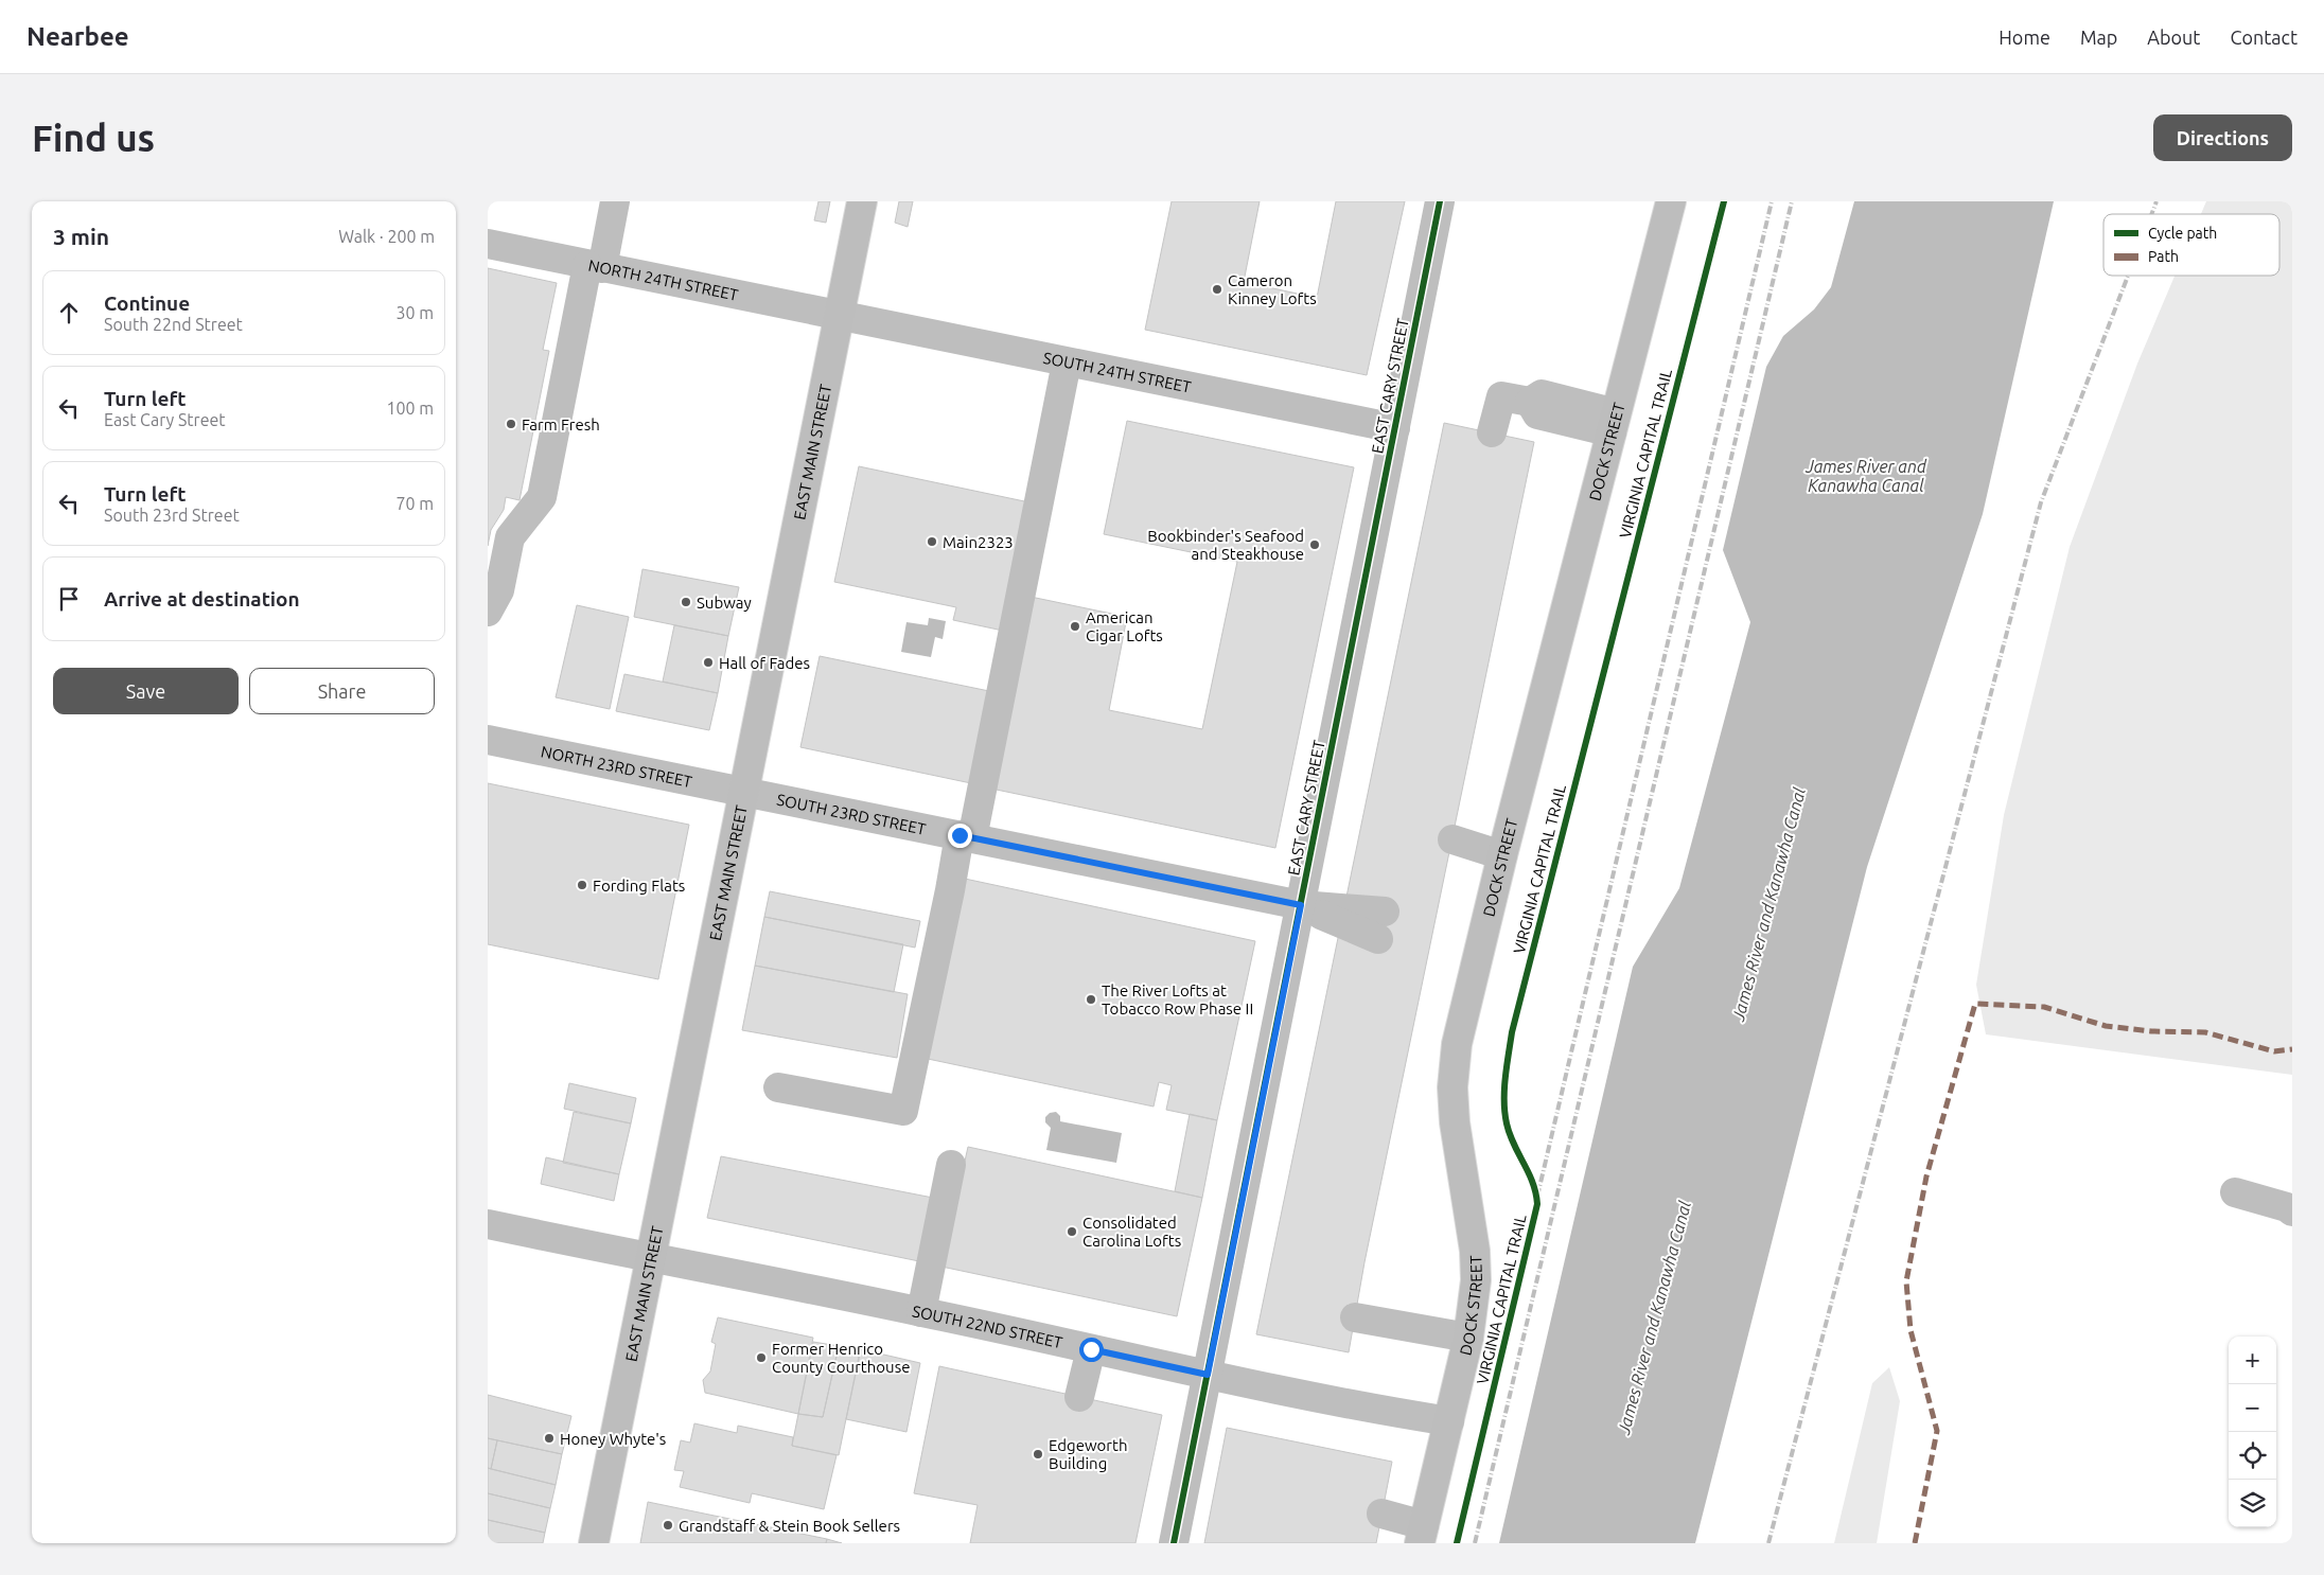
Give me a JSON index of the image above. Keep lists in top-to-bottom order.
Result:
{
  "streets": {
    "main road": ["EAST MAIN STREET", "DOCK STREET"],
    "street": [
      "NORTH 24TH STREET",
      "SOUTH 24TH STREET",
      "EAST CARY STREET",
      "NORTH 23RD STREET",
      "SOUTH 23RD STREET",
      "SOUTH 22ND STREET"
    ],
    "cycle path": ["VIRGINIA CAPITAL TRAIL"]
  },
  "crossings": [
    ["NORTH 24TH STREET", "SOUTH 24TH STREET"],
    ["NORTH 24TH STREET", "EAST MAIN STREET"],
    ["SOUTH 24TH STREET", "EAST CARY STREET"],
    ["SOUTH 24TH STREET", "EAST MAIN STREET"],
    ["EAST CARY STREET", "SOUTH 23RD STREET"],
    ["EAST CARY STREET", "SOUTH 22ND STREET"],
    ["EAST MAIN STREET", "NORTH 23RD STREET"],
    ["EAST MAIN STREET", "SOUTH 23RD STREET"],
    ["EAST MAIN STREET", "SOUTH 22ND STREET"],
    ["DOCK STREET", "SOUTH 22ND STREET"],
    ["NORTH 23RD STREET", "SOUTH 23RD STREET"]
  ],
  "water": ["James River and Kanawha Canal"],
  "places": [
    "Cameron Kinney Lofts",
    "Farm Fresh",
    "Main2323",
    "Bookbinder's Seafood and Steakhouse",
    "Subway",
    "American Cigar Lofts",
    "Hall of Fades",
    "Fording Flats",
    "The River Lofts at Tobacco Row Phase II",
    "Consolidated Carolina Lofts",
    "Former Henrico County Courthouse",
    "Honey Whyte's",
    "Edgeworth Building",
    "Grandstaff & Stein Book Sellers"
  ],
  "legend": ["Cycle path", "Path"],
  "page": {
    "header": "Nearbee",
    "nav": [
      "Home",
      "Map",
      "About",
      "Contact"
    ],
    "buttons": [
      "Directions",
      ["Save", "Share"]
    ],
    "title": "Find us",
    "heading": ["3 min", "Walk · 200 m"],
    "list": [
      ["Continue", "South 22nd Street", "30 m"],
      ["Turn left", "East Cary Street", "100 m"],
      ["Turn left", "South 23rd Street", "70 m"],
      "Arrive at destination"
    ],
    "map_buttons": ["+", "−"]
  }
}
